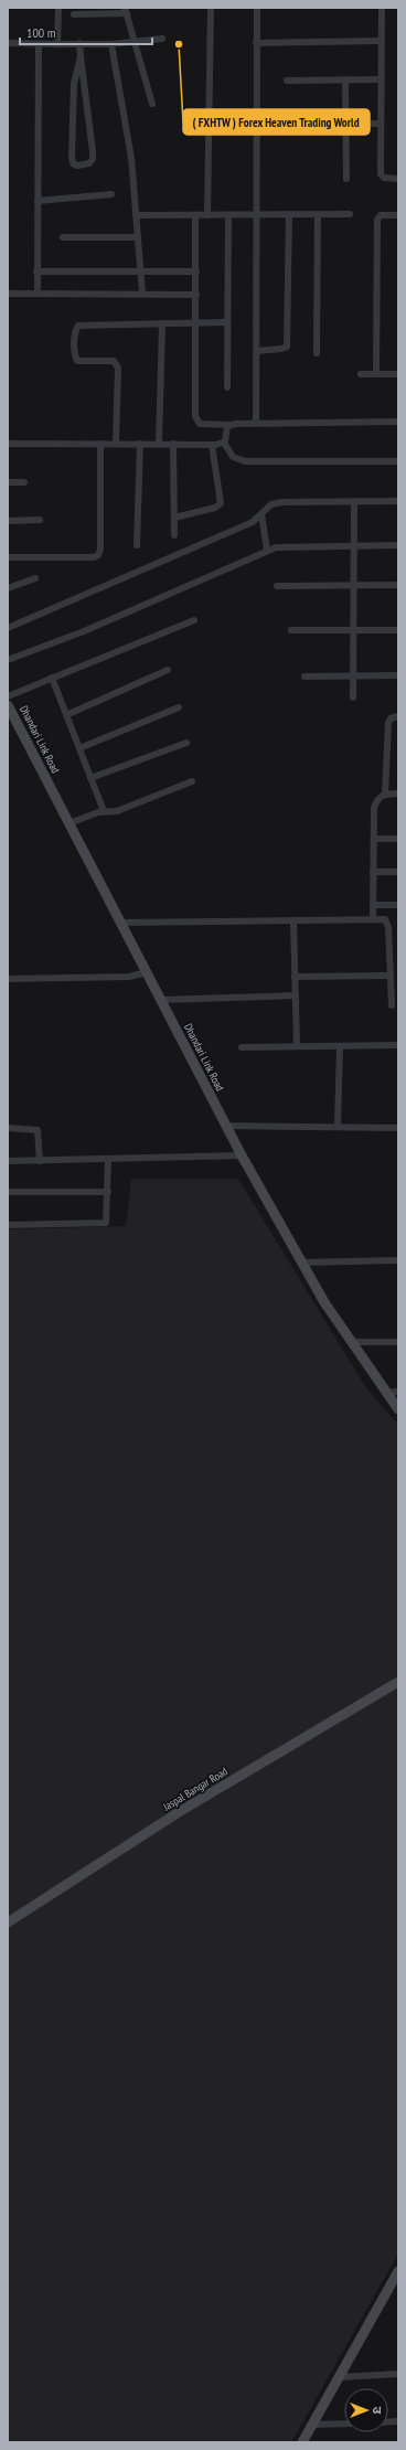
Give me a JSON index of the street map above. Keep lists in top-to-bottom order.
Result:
{
  "streets": {
    "street": ["Dhandari Link Road", "Jaspal Bangar Road"]
  },
  "places": ["( FXHTW ) Forex Heaven Trading World"],
  "scale_bar": "100 m",
  "north": "right"
}
